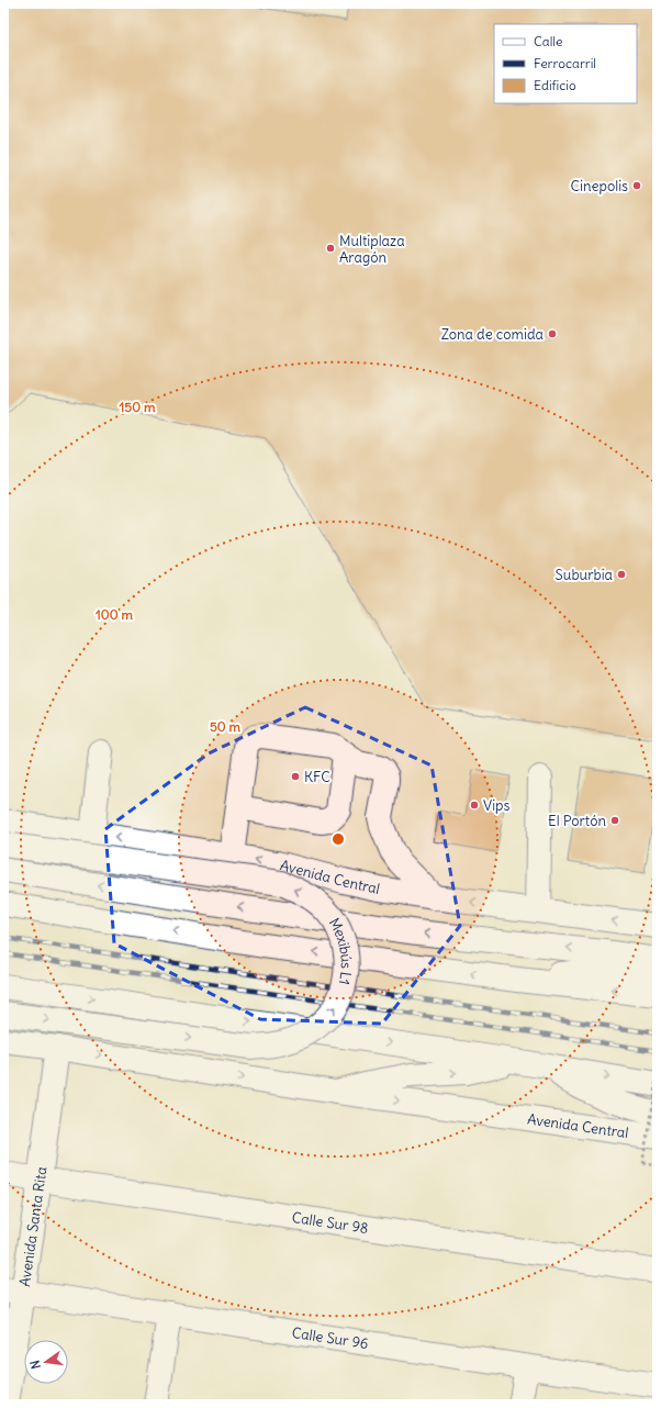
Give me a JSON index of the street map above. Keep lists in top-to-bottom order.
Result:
{
  "streets": {
    "main road": [
      "Avenida Central",
      "Mexibús L1",
      "Calle Sur 98",
      "Avenida Santa Rita",
      "Calle Sur 96"
    ]
  },
  "crossings": [
    ["Avenida Central", "Avenida Santa Rita"],
    ["Calle Sur 98", "Avenida Santa Rita"],
    ["Avenida Santa Rita", "Calle Sur 96"]
  ],
  "places": [
    "Cinepolis",
    "Multiplaza Aragón",
    "Zona de comida",
    "Suburbia",
    "KFC",
    "Vips",
    "El Portón"
  ],
  "legend": ["Calle", "Ferrocarril", "Edificio"],
  "north": "left",
  "rings": ["150 m", "100 m", "50 m"]
}
